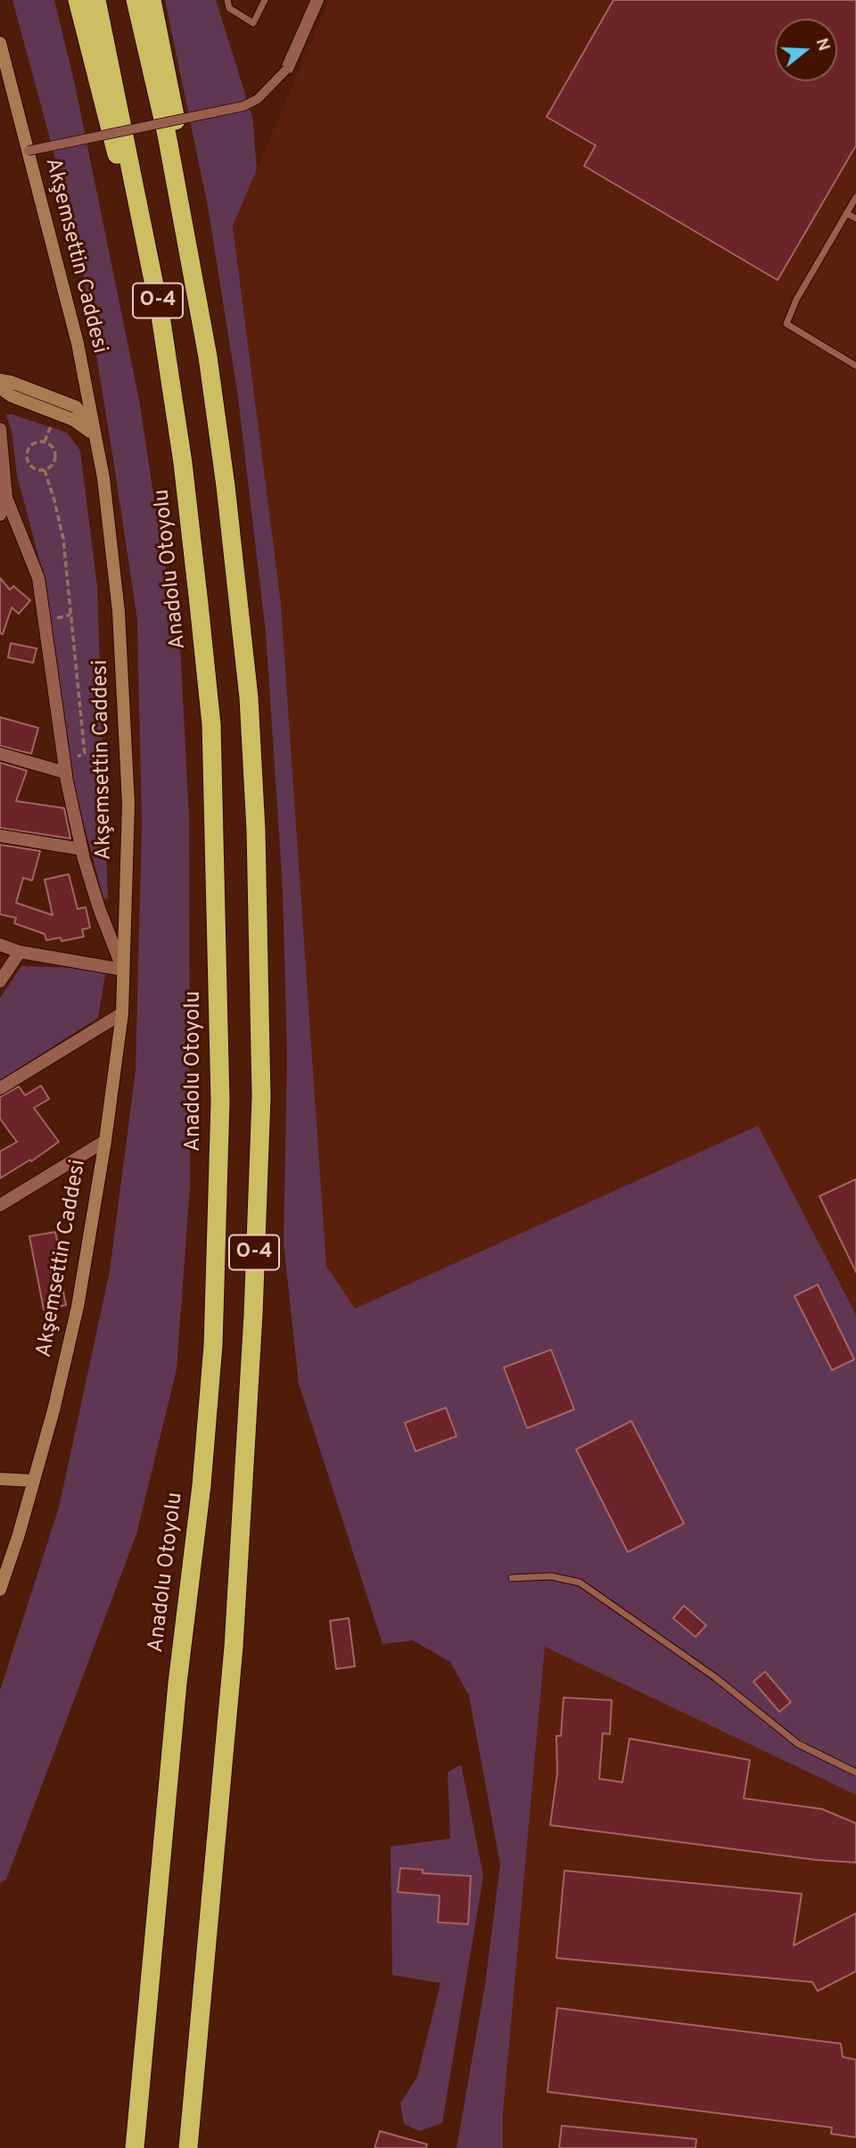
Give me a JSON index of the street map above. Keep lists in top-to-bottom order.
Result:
{
  "streets": {
    "highway": ["O-4", "Anadolu Otoyolu"],
    "main road": ["Akşemsettin Caddesi"]
  },
  "north": "right"
}
